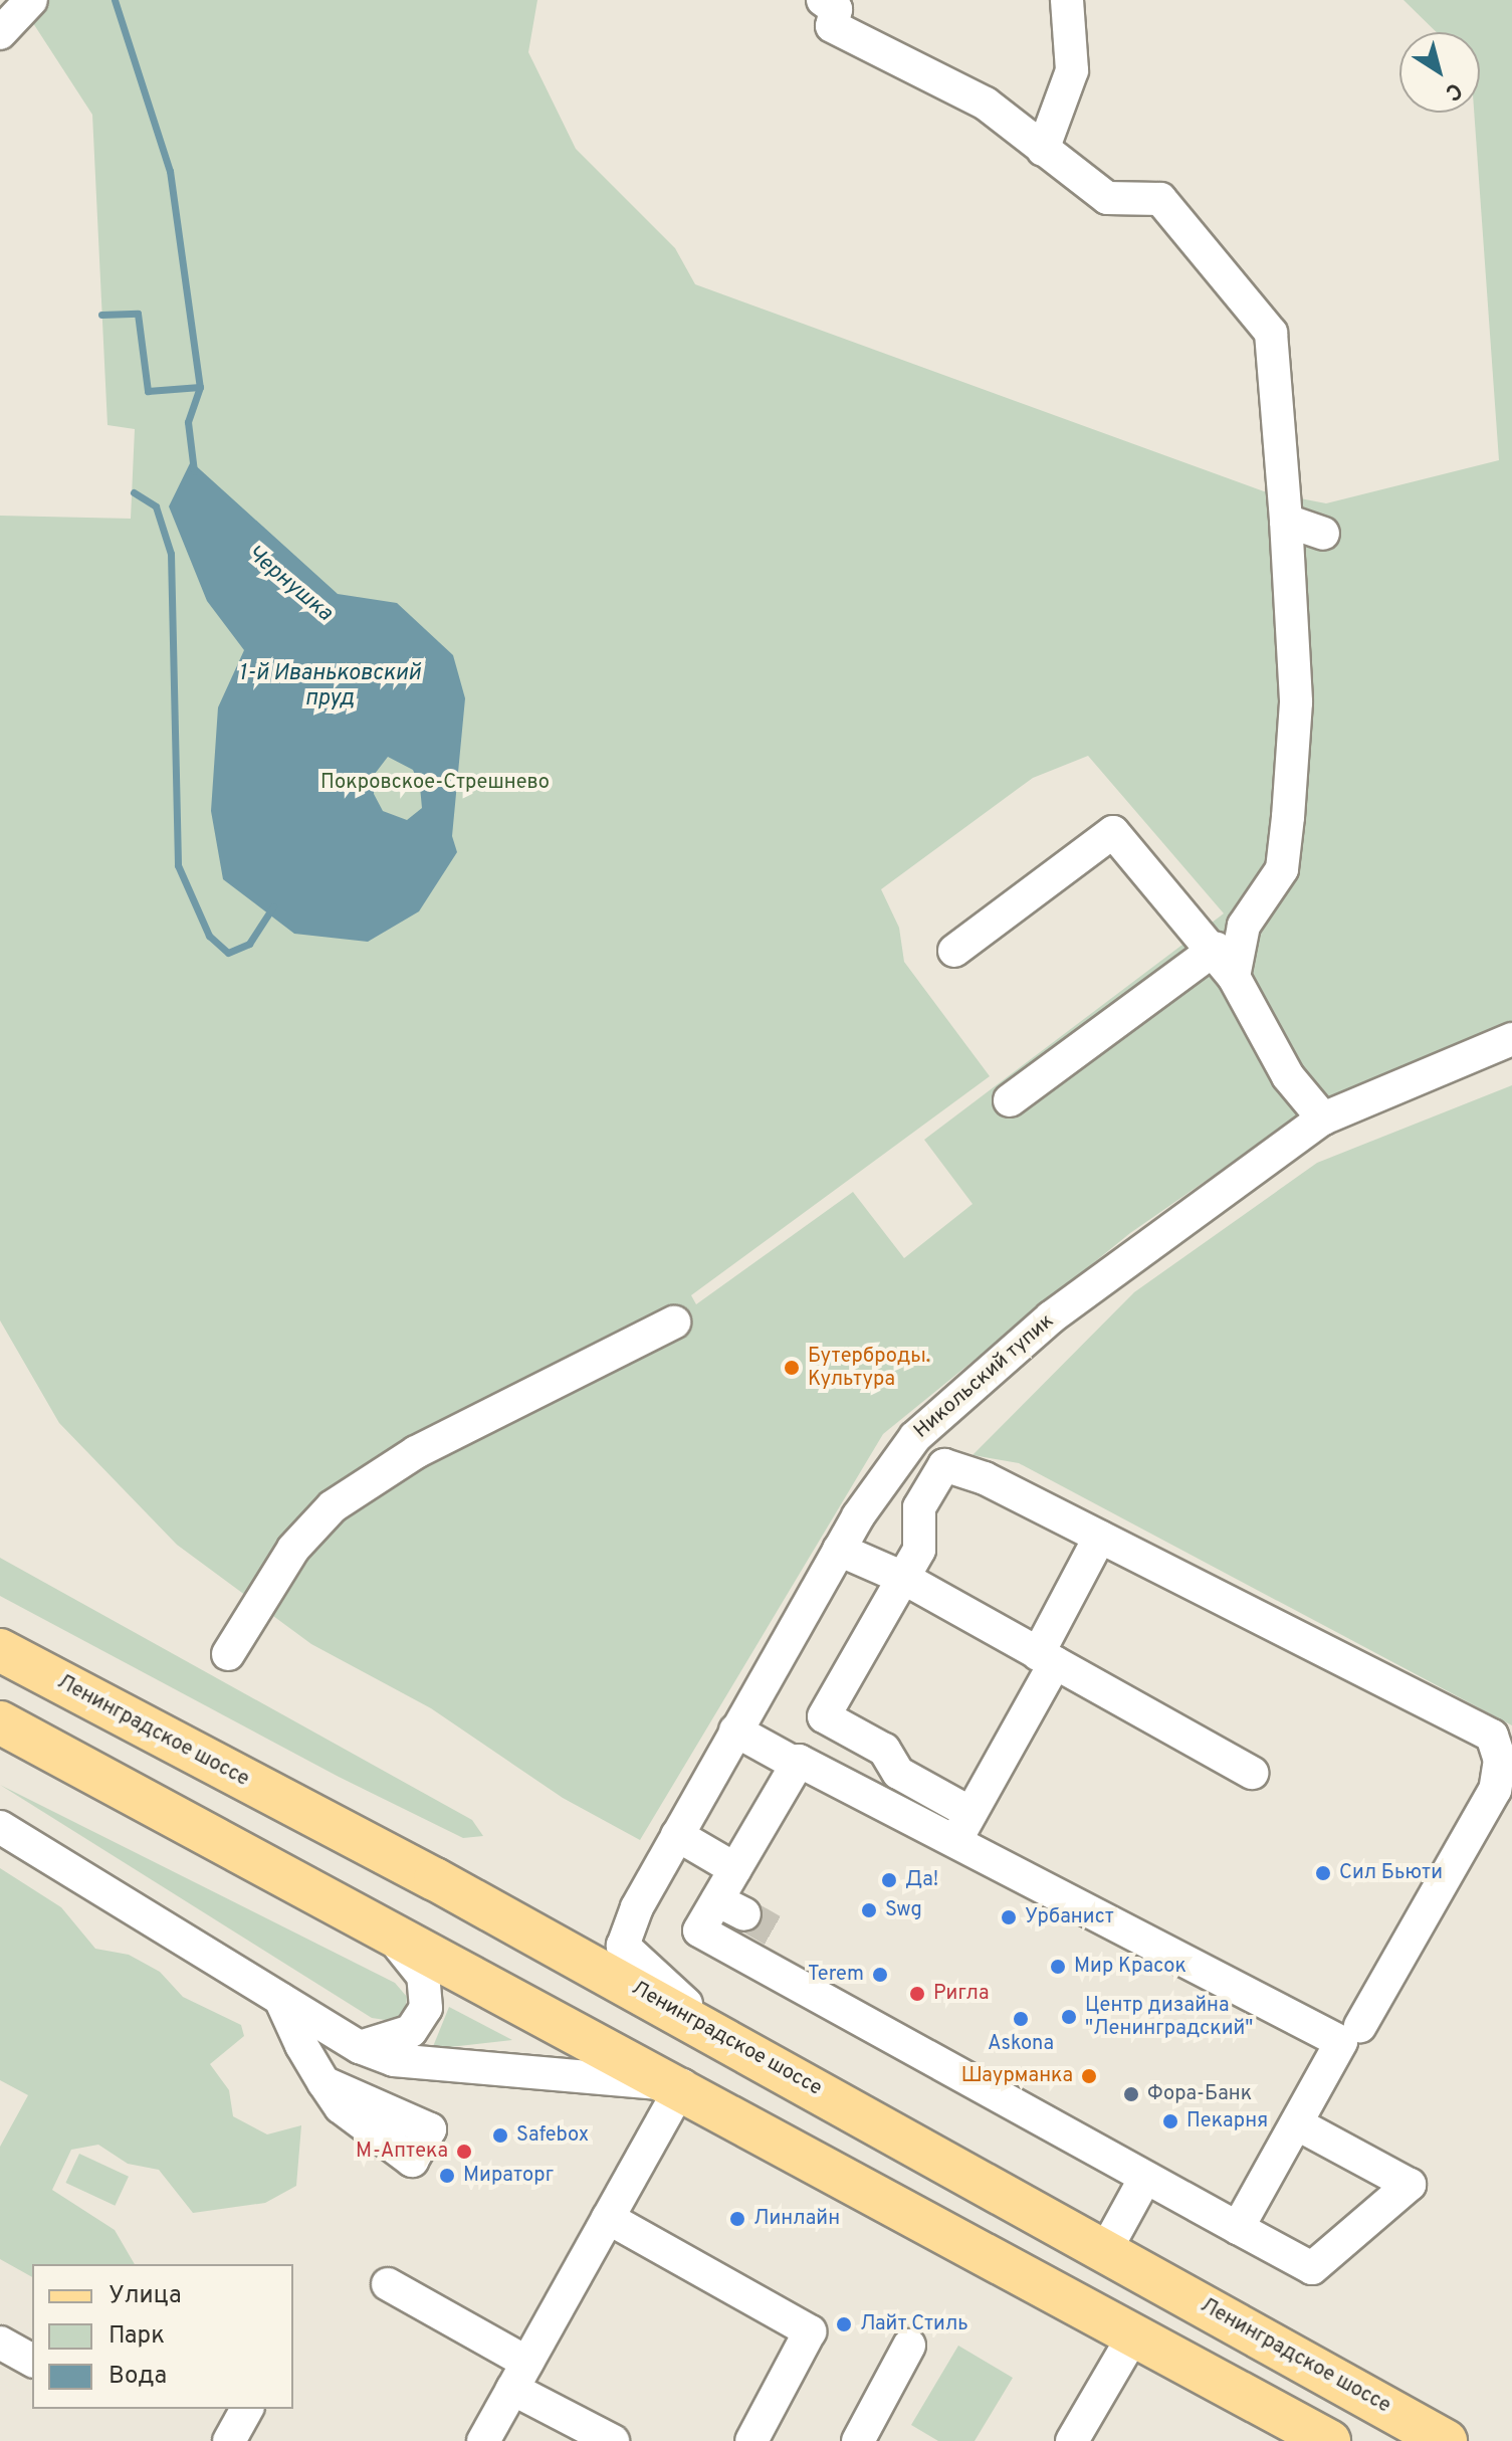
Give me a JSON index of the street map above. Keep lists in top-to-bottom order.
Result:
{
  "streets": {
    "main road": ["Ленинградское шоссе"],
    "street": ["Никольский тупик"]
  },
  "crossings": [
    ["Никольский тупик", "Ленинградское шоссе"]
  ],
  "water": ["Чернушка", "1-й Иваньковский пруд"],
  "parks": ["Покровское-Стрешнево"],
  "places": [
    "Бутерброды. Культура",
    "Сил Бьюти",
    "Да!",
    "Swg",
    "Урбанист",
    "Мир Красок",
    "Terem",
    "Ригла",
    "Центр дизайна \"Ленинградский\"",
    "Askona",
    "Шаурманка",
    "Фора-Банк",
    "Пекарня",
    "Safebox",
    "М-Аптека",
    "Мираторг",
    "Линлайн",
    "Лайт Стиль"
  ],
  "legend": ["Улица", "Парк", "Вода"],
  "north": "bottom right"
}
